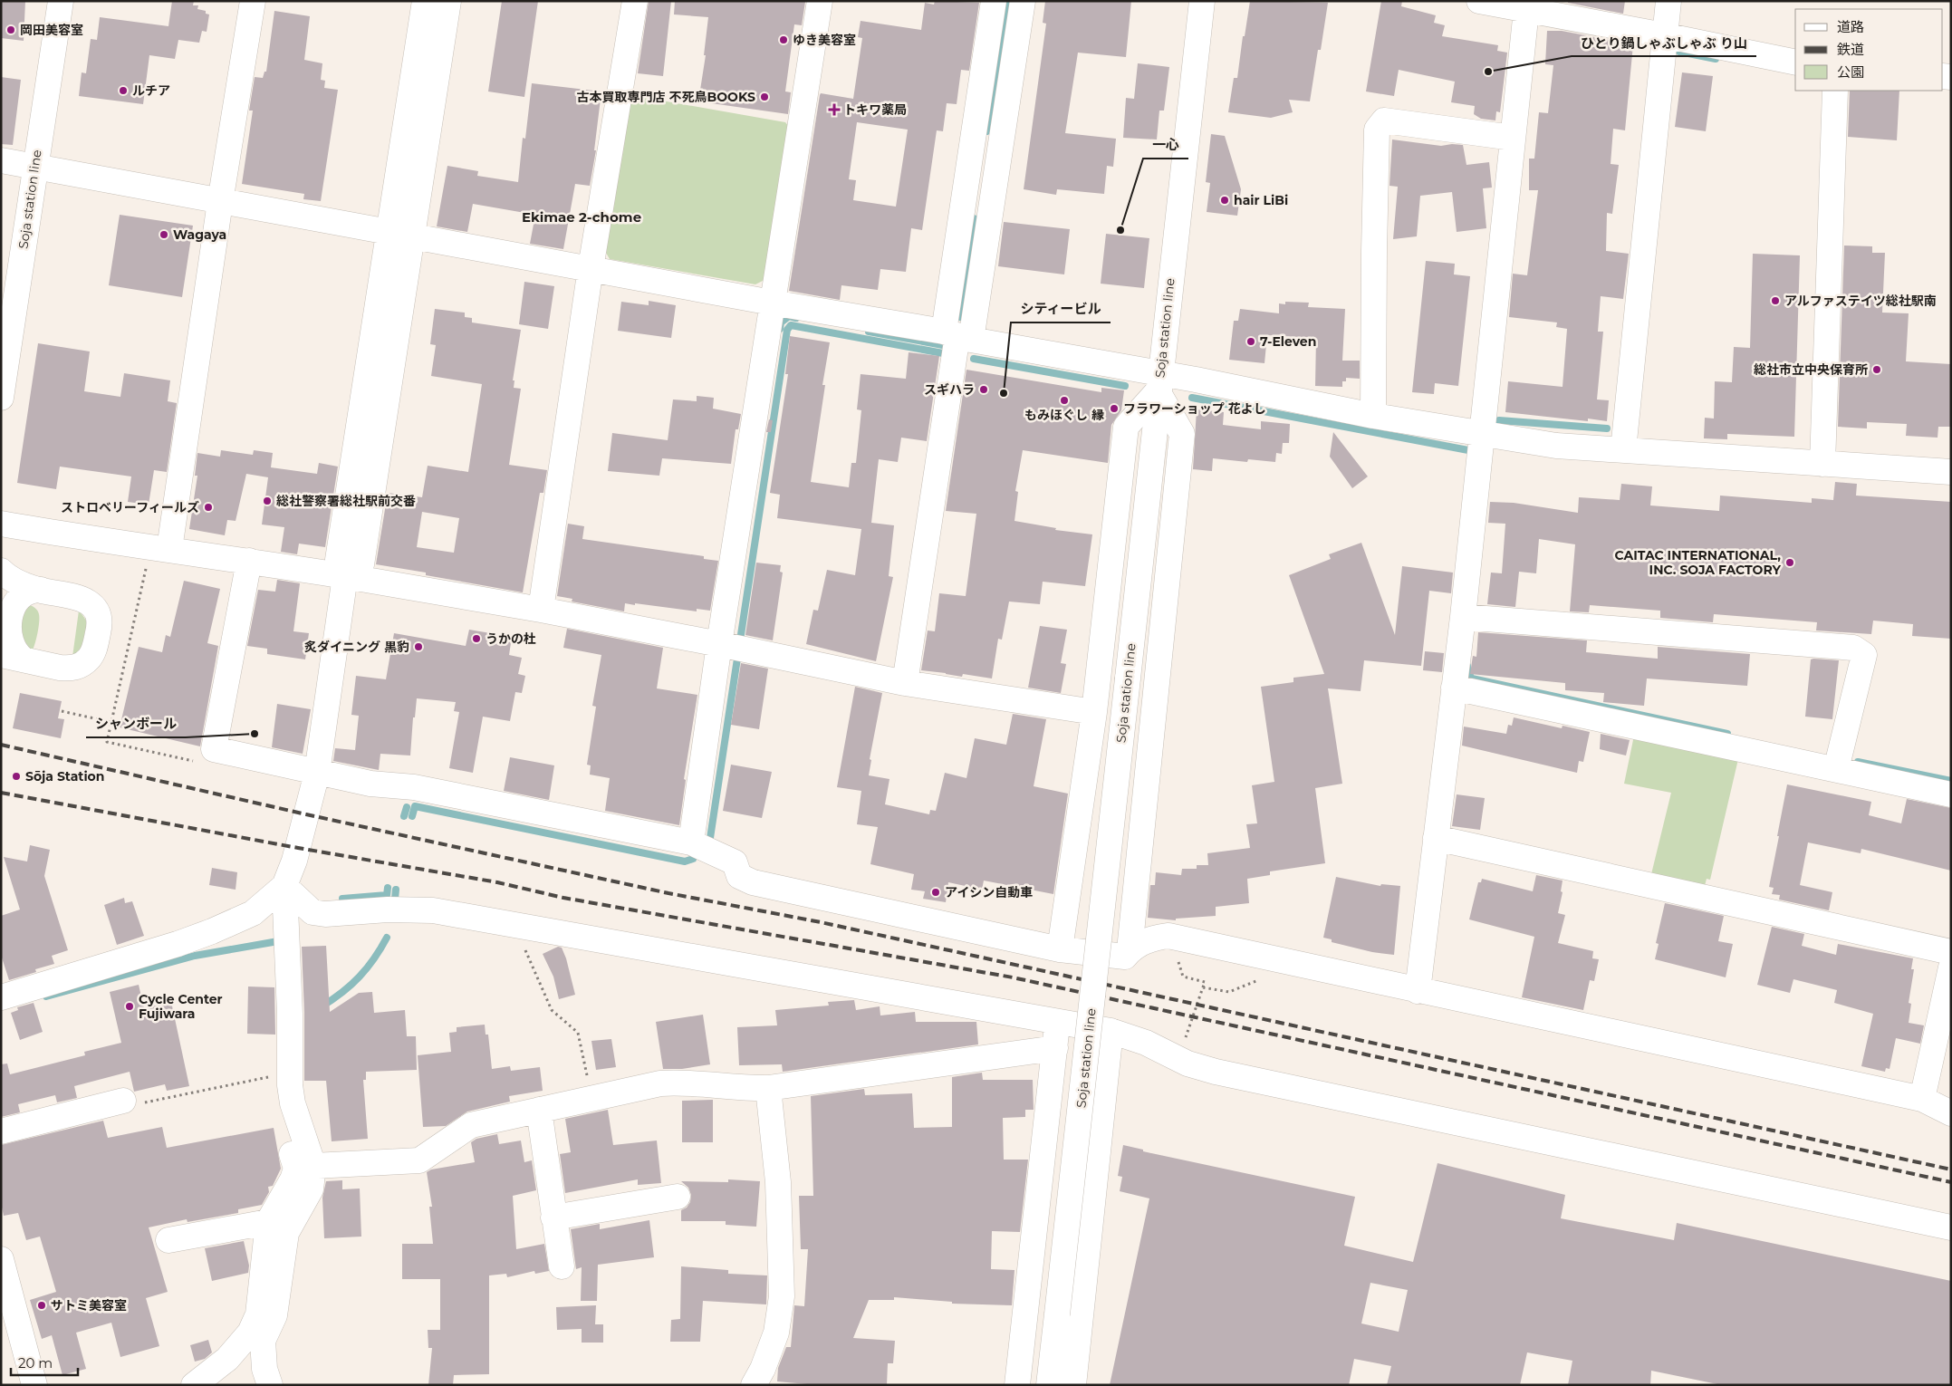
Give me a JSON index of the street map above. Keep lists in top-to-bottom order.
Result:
{
  "streets": {
    "street": ["Soja station line"]
  },
  "districts": ["Ekimae 2-chome"],
  "places": {
    "other": [
      "岡田美容室",
      "ゆき美容室",
      "ひとり鍋しゃぶしゃぶ り山",
      "ルチア",
      "古本買取専門店 不死鳥BOOKS",
      "hair LiBi",
      "一心",
      "Wagaya",
      "アルファステイツ総社駅南",
      "7-Eleven",
      "総社市立中央保育所",
      "スギハラ",
      "シティービル",
      "もみほぐし 縁",
      "フラワーショップ 花よし",
      "総社警察署総社駅前交番",
      "ストロベリーフィールズ",
      "CAITAC INTERNATIONAL, INC. SOJA FACTORY",
      "うかの杜",
      "炙ダイニング 黒豹",
      "シャンボール",
      "Sōja Station",
      "アイシン自動車",
      "Cycle Center Fujiwara",
      "サトミ美容室"
    ],
    "health": ["トキワ薬局"]
  },
  "legend": ["道路", "鉄道", "公園"],
  "scale_bar": "20 m"
}
